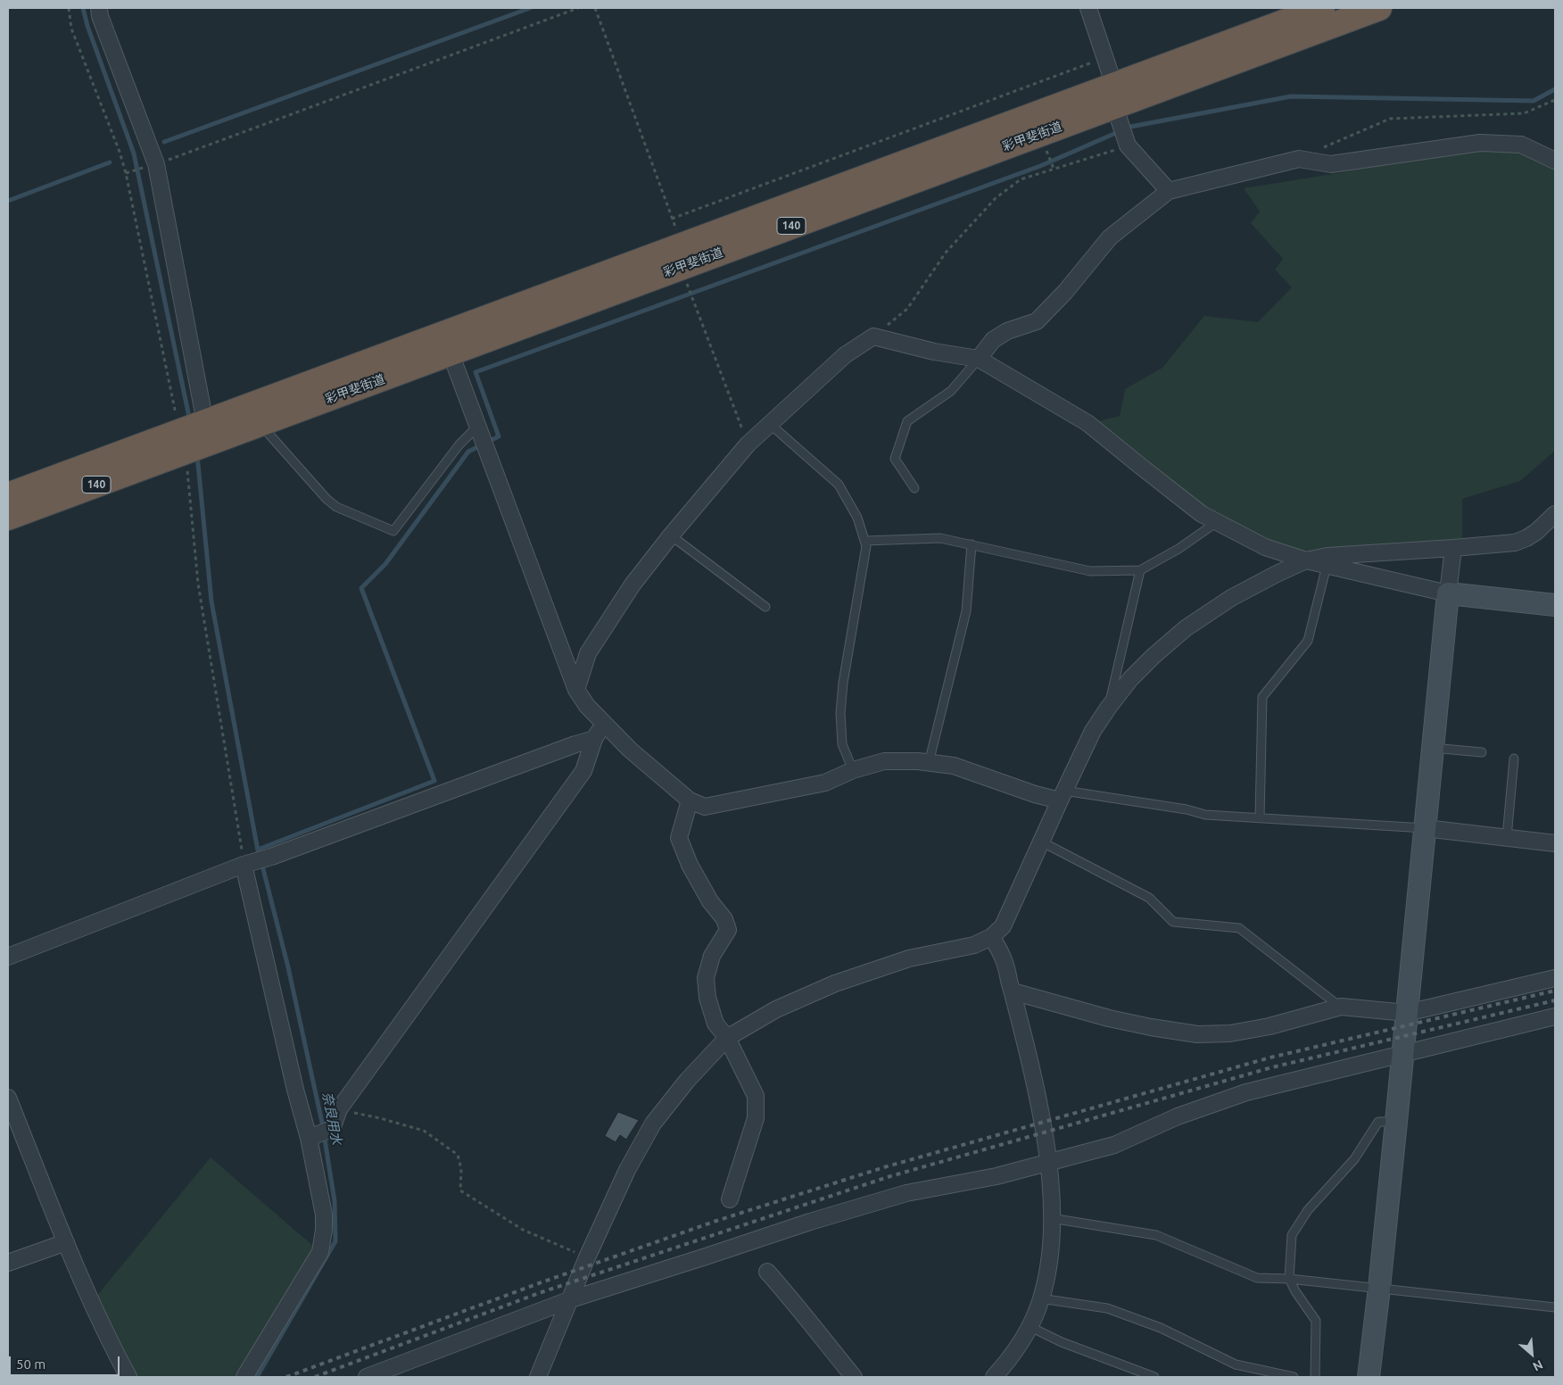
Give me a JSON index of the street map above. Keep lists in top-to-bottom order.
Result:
{
  "streets": {
    "highway": ["彩甲斐街道", "140"]
  },
  "water": ["奈良用水"],
  "scale_bar": "50 m",
  "north": "bottom right"
}
